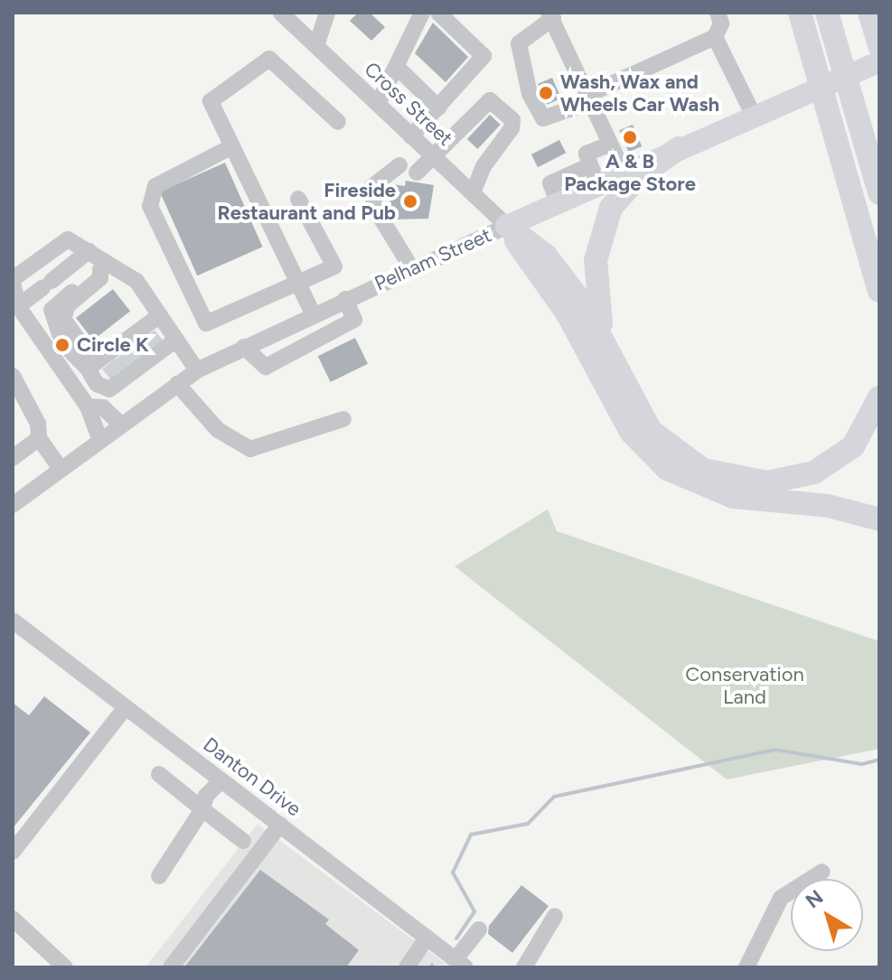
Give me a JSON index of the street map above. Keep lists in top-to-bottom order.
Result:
{
  "streets": {
    "main road": ["Pelham Street"],
    "street": ["Cross Street", "Danton Drive"]
  },
  "crossings": [
    ["Cross Street", "Pelham Street"]
  ],
  "parks": ["Conservation Land"],
  "places": [
    "Wash, Wax and Wheels Car Wash",
    "A & B Package Store",
    "Fireside Restaurant and Pub",
    "Circle K"
  ],
  "north": "top left"
}
